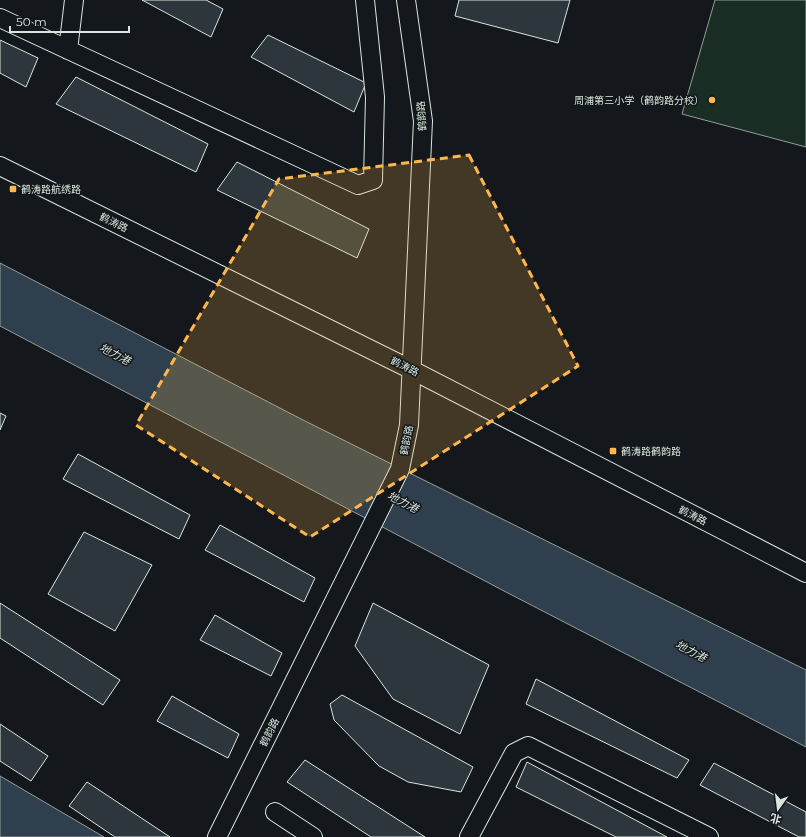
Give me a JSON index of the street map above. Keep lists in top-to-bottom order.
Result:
{
  "streets": {
    "street": ["鹤韵路", "鹤涛路"]
  },
  "crossings": [
    ["鹤韵路", "鹤涛路"]
  ],
  "water": ["地力港"],
  "places": {
    "other": ["周浦第三小学（鹤韵路分校）"],
    "transit": ["鹤涛路航绣路", "鹤涛路鹤韵路"]
  },
  "scale_bar": "50 m",
  "north": "bottom"
}
